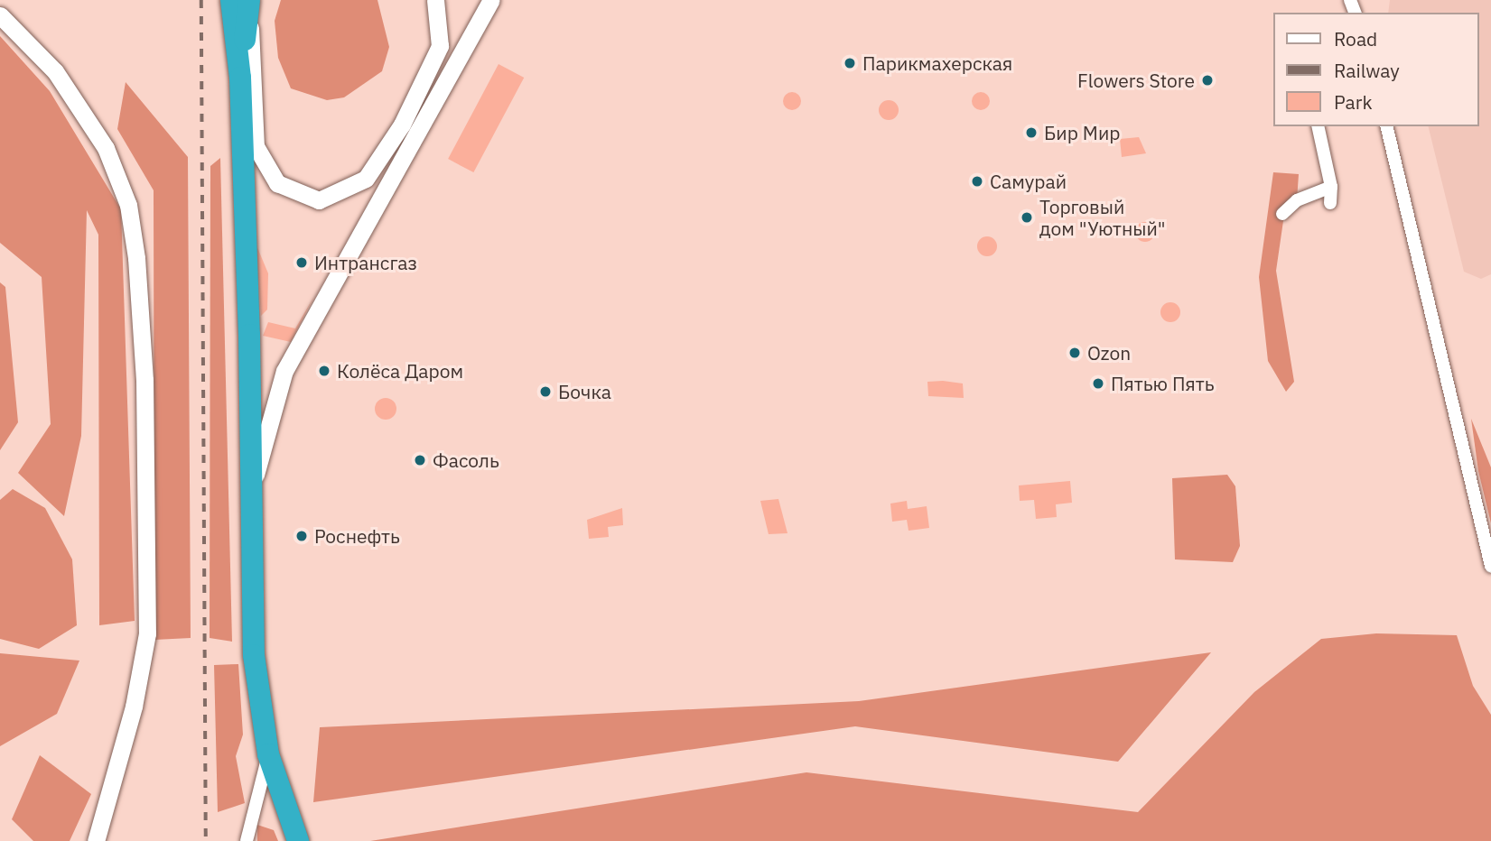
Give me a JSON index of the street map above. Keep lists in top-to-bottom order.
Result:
{
  "places": [
    "Парикмахерская",
    "Flowers Store",
    "Бир Мир",
    "Самурай",
    "Торговый дом \"Уютный\"",
    "Интрансгаз",
    "Ozon",
    "Колёса Даром",
    "Пятью Пять",
    "Бочка",
    "Фасоль",
    "Роснефть"
  ],
  "legend": ["Road", "Railway", "Park"]
}
